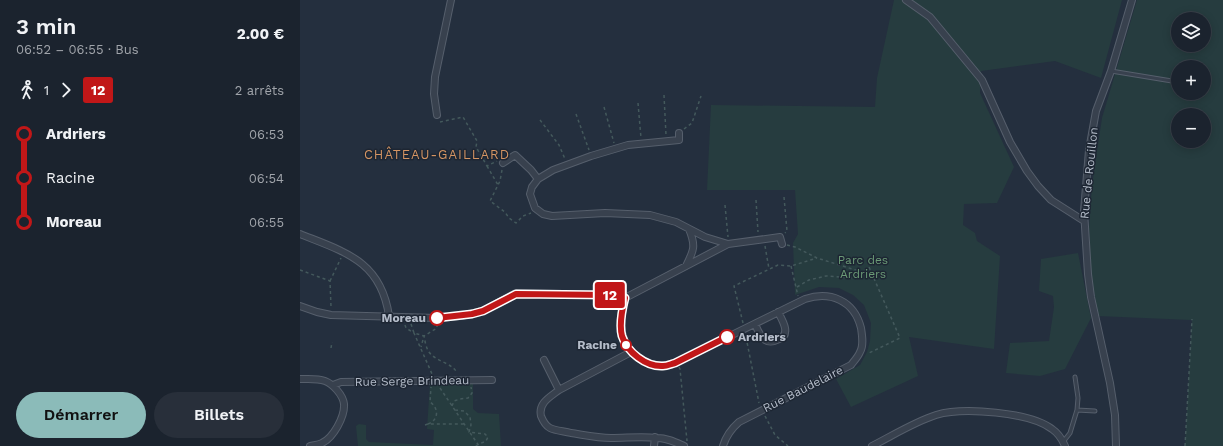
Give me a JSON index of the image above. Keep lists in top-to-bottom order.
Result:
{
  "streets": {
    "street": ["Rue de Rouillon", "Rue Serge Brindeau", "Rue Baudelaire"]
  },
  "districts": ["CHÂTEAU-GAILLARD"],
  "parks": ["Parc des Ardriers"],
  "places": ["Moreau", "Ardriers", "Racine"],
  "lines": ["bus line 12"],
  "page": {
    "heading": ["3 min", "06:52 – 06:55 · Bus", "2.00 €"],
    "on_map": "12",
    "map_buttons": ["+", "−"],
    "legs": ["1", "12", "2 arrêts"],
    "list": [
      {
        "name": "Ardriers",
        "value": "06:53"
      },
      {
        "name": "Racine",
        "value": "06:54"
      },
      {
        "name": "Moreau",
        "value": "06:55"
      }
    ],
    "buttons": ["Démarrer", "Billets"]
  }
}
